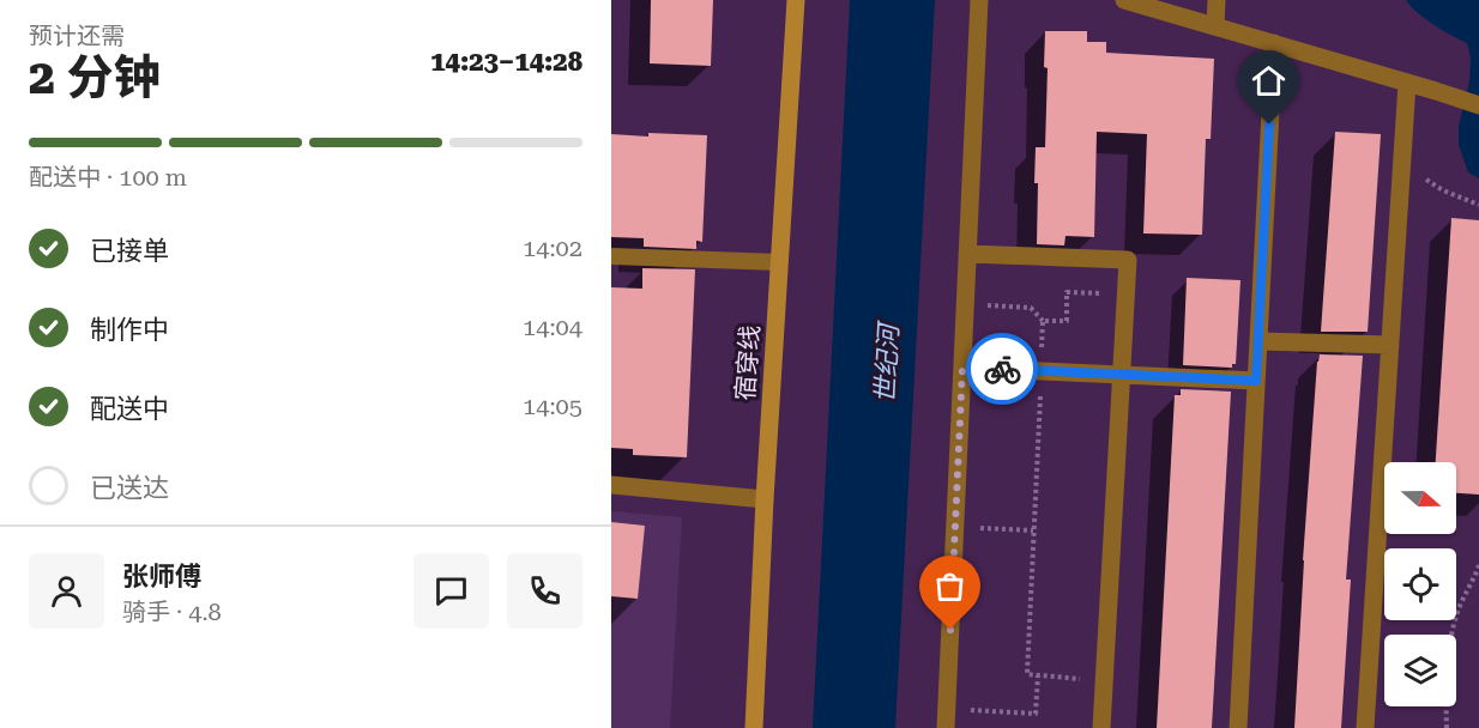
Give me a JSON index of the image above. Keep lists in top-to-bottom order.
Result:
{
  "streets": {
    "main road": ["宿穿线"]
  },
  "water": ["世纪河"],
  "north": "right",
  "page": {
    "heading": ["2 分钟", "预计还需", "14:23–14:28"],
    "panel": ["张师傅", "骑手 · 4.8"],
    "bar": "配送中 · 100 m",
    "list": [
      ["已接单", "14:02"],
      ["制作中", "14:04"],
      ["配送中", "14:05"],
      "已送达"
    ]
  }
}
